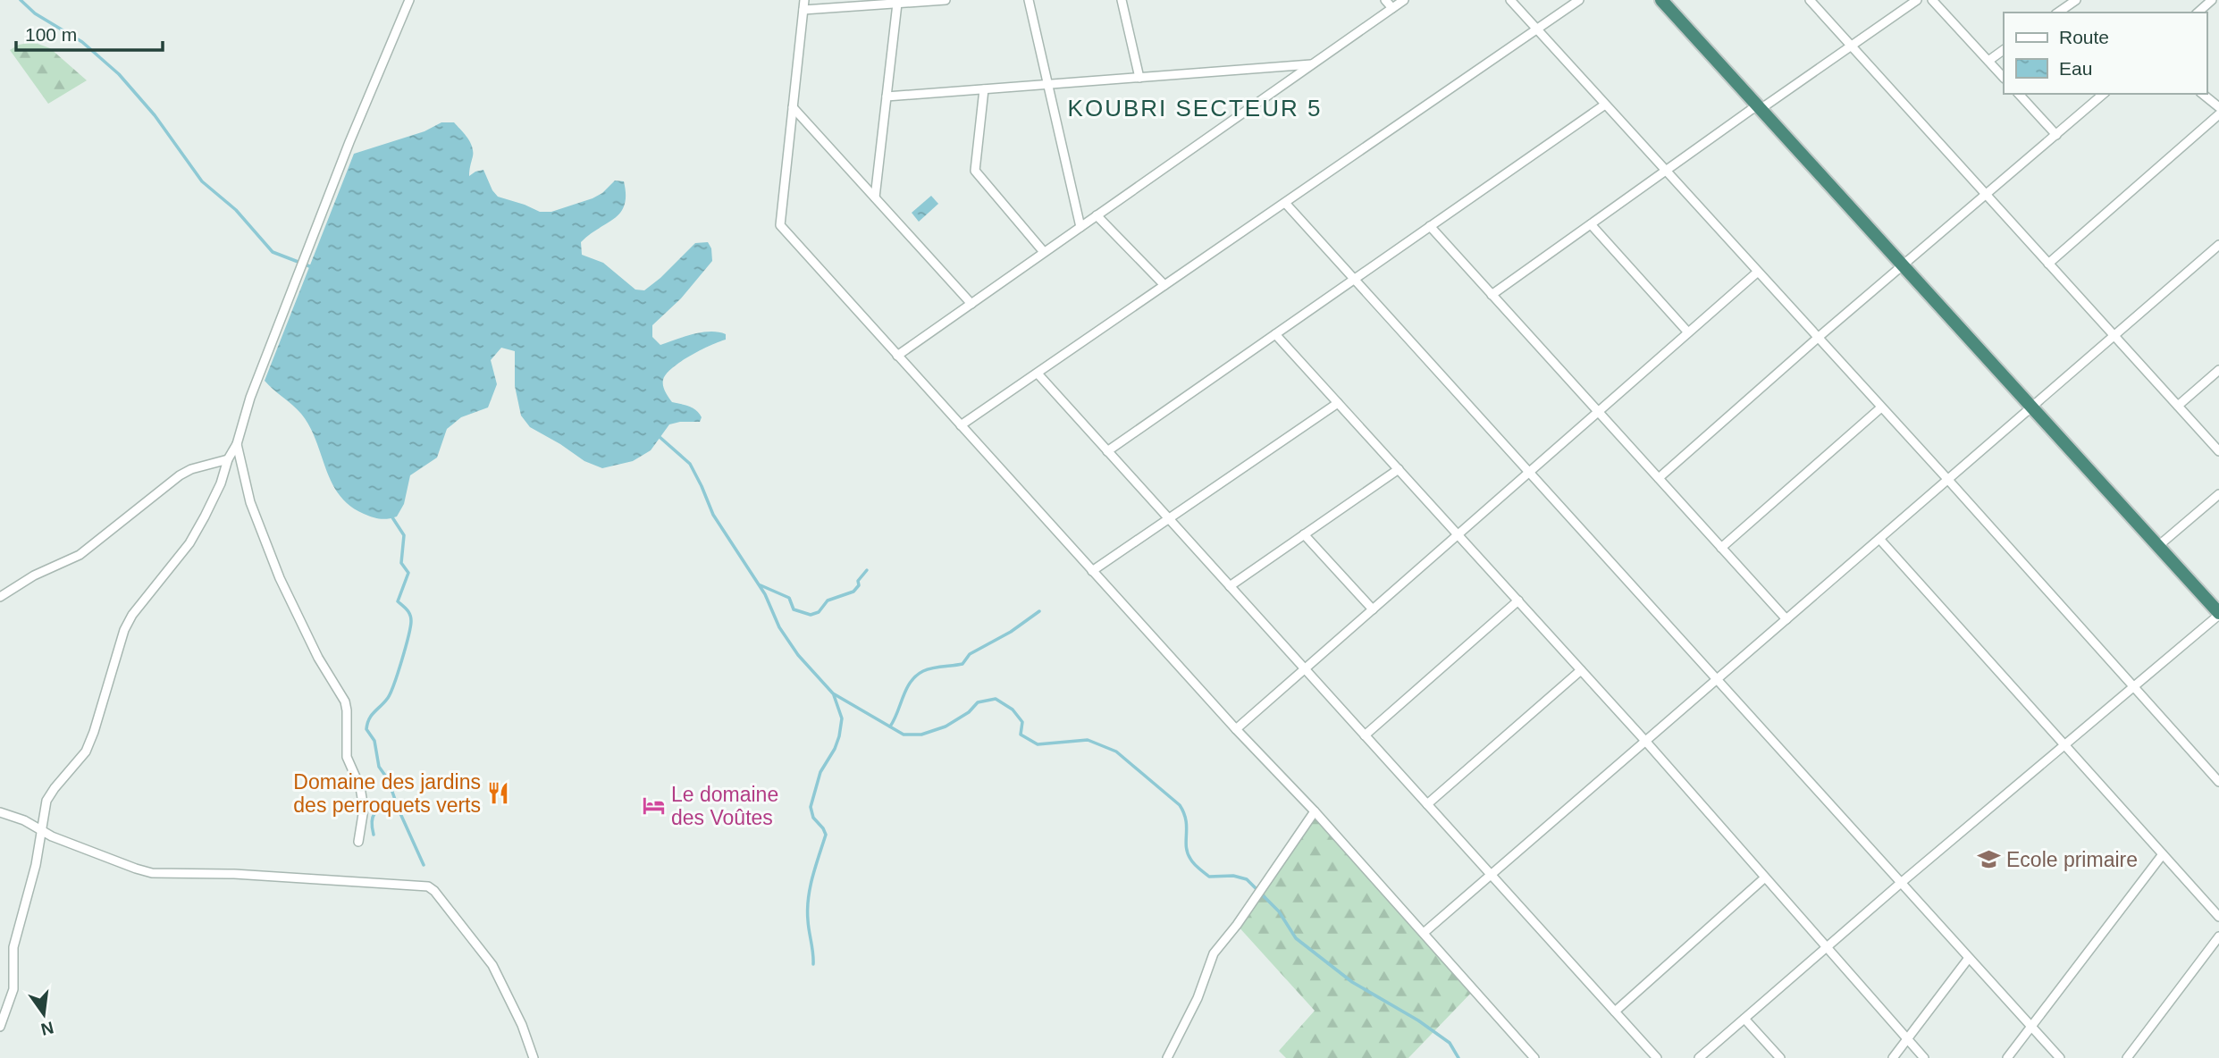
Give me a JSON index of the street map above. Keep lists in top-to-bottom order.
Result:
{
  "districts": ["KOUBRI SECTEUR 5"],
  "places": {
    "restaurant": ["Domaine des jardins des perroquets verts"],
    "hotel": ["Le domaine des Voûtes"],
    "school or university": ["Ecole primaire"]
  },
  "legend": ["Route", "Eau"],
  "scale_bar": "100 m",
  "north": "bottom"
}
